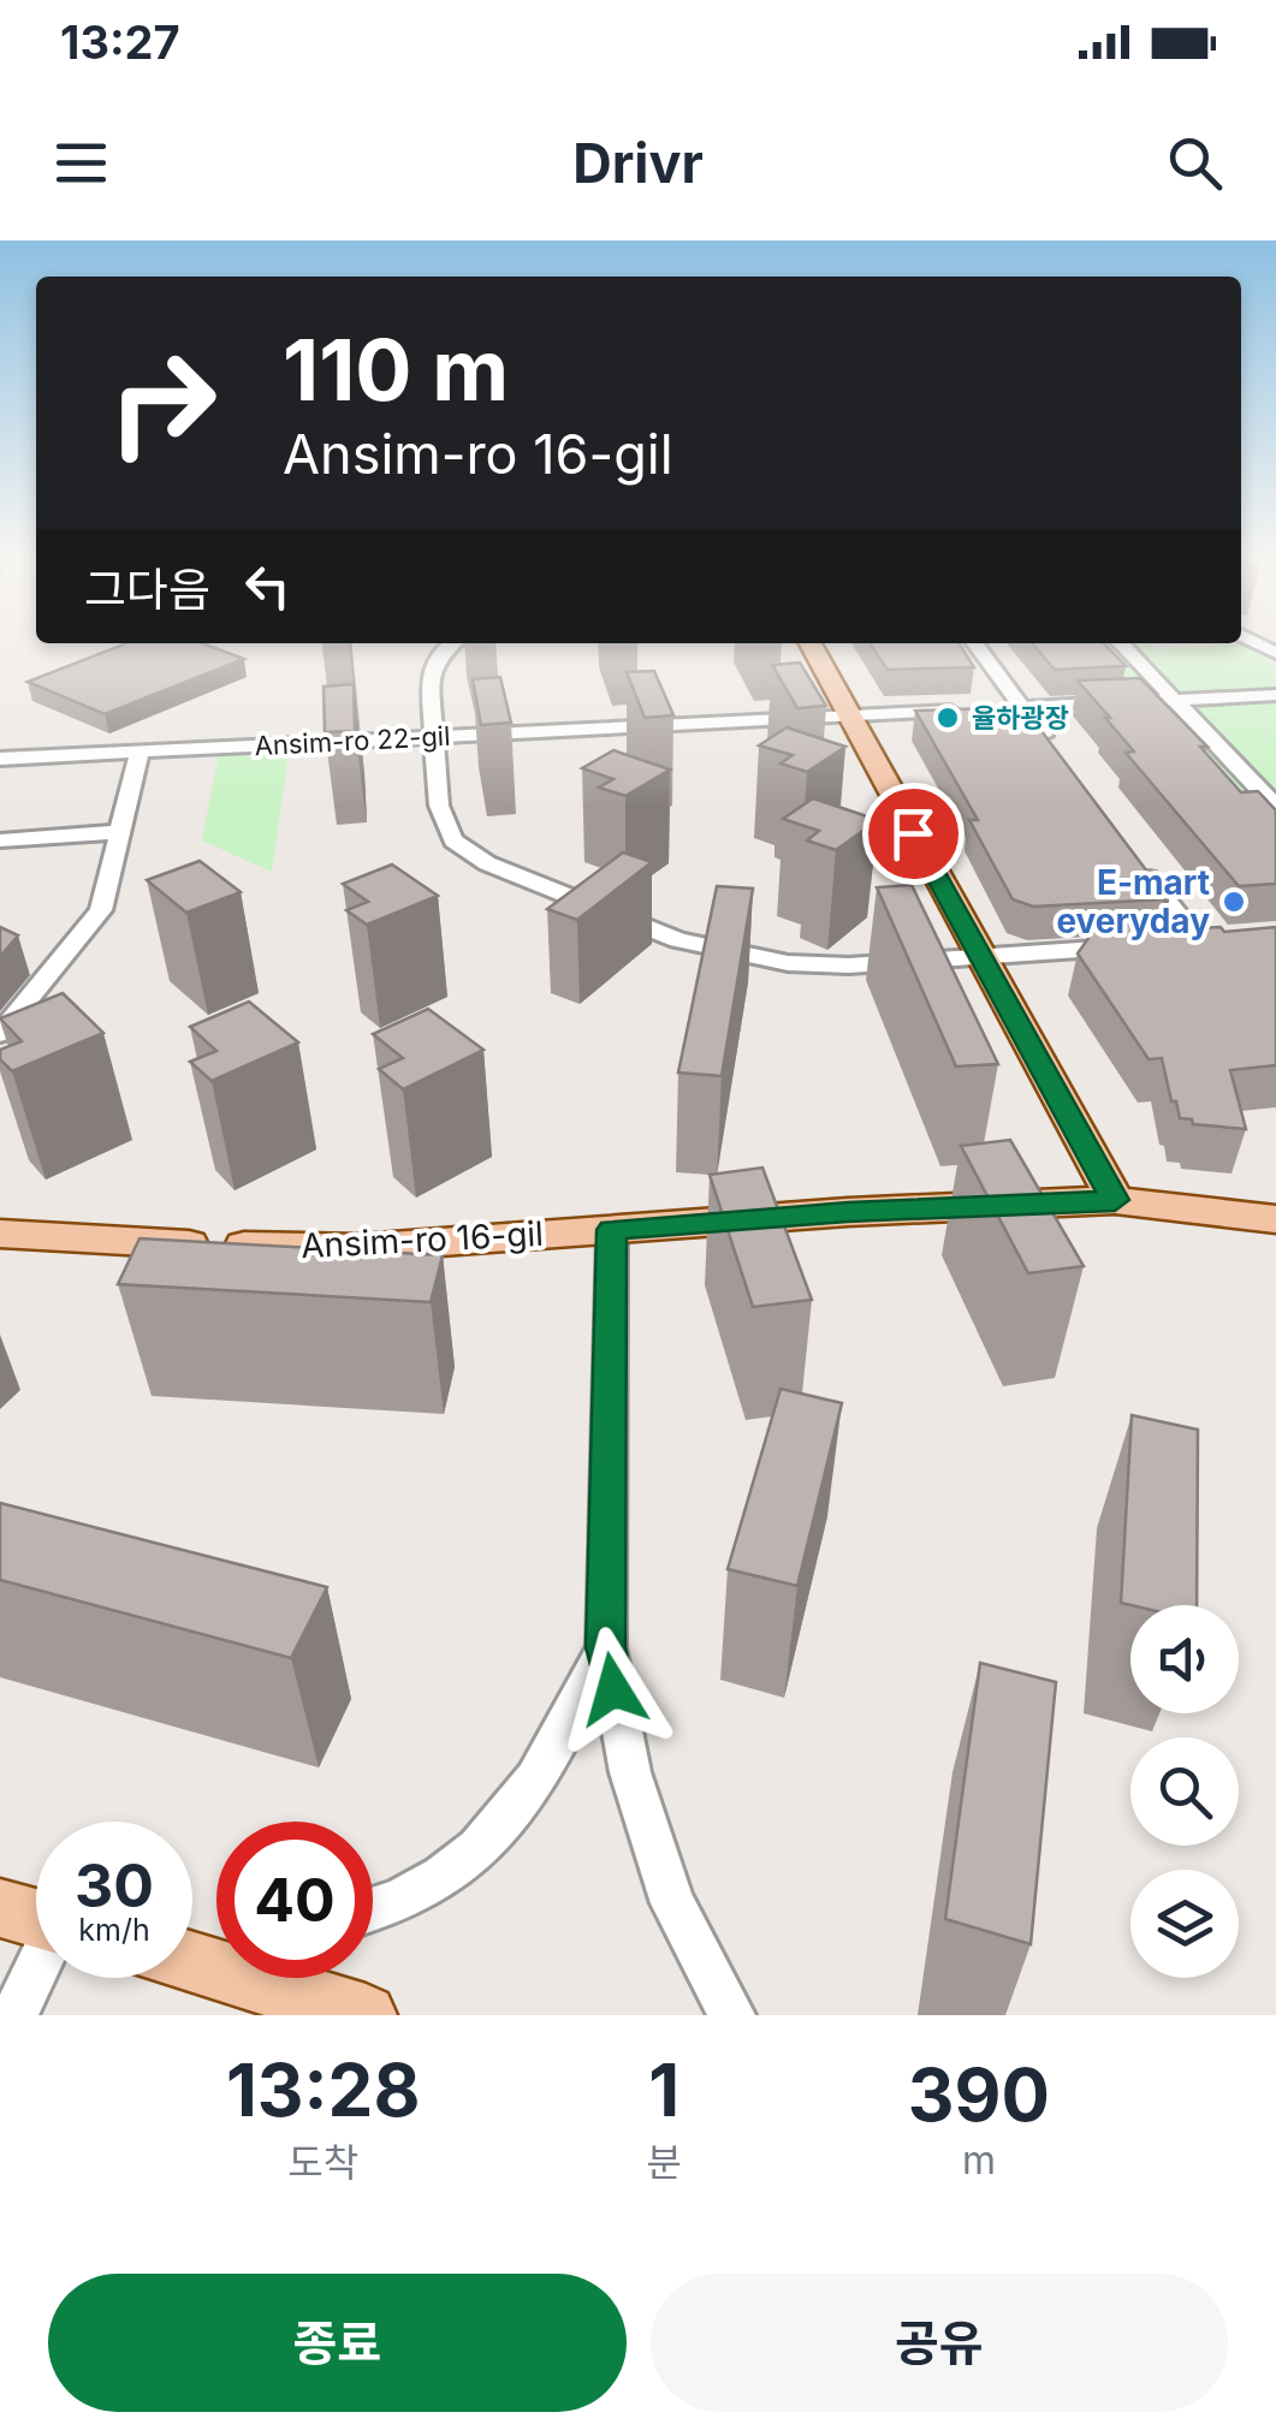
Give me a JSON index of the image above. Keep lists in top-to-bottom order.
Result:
{
  "streets": {
    "main road": ["Ansim-ro 16-gil"],
    "street": ["Ansim-ro 22-gil"]
  },
  "places": ["율하광장", "E-mart everyday"],
  "page": {
    "status": "13:27",
    "header": "Drivr",
    "turn": ["110 m", "Ansim-ro 16-gil"],
    "then": "그다음",
    "speed": "30 km/h",
    "limit": "40",
    "eta": [
      "13:28",
      "도착",
      "1",
      "분",
      "390",
      "m"
    ],
    "buttons": ["종료", "공유"]
  }
}
